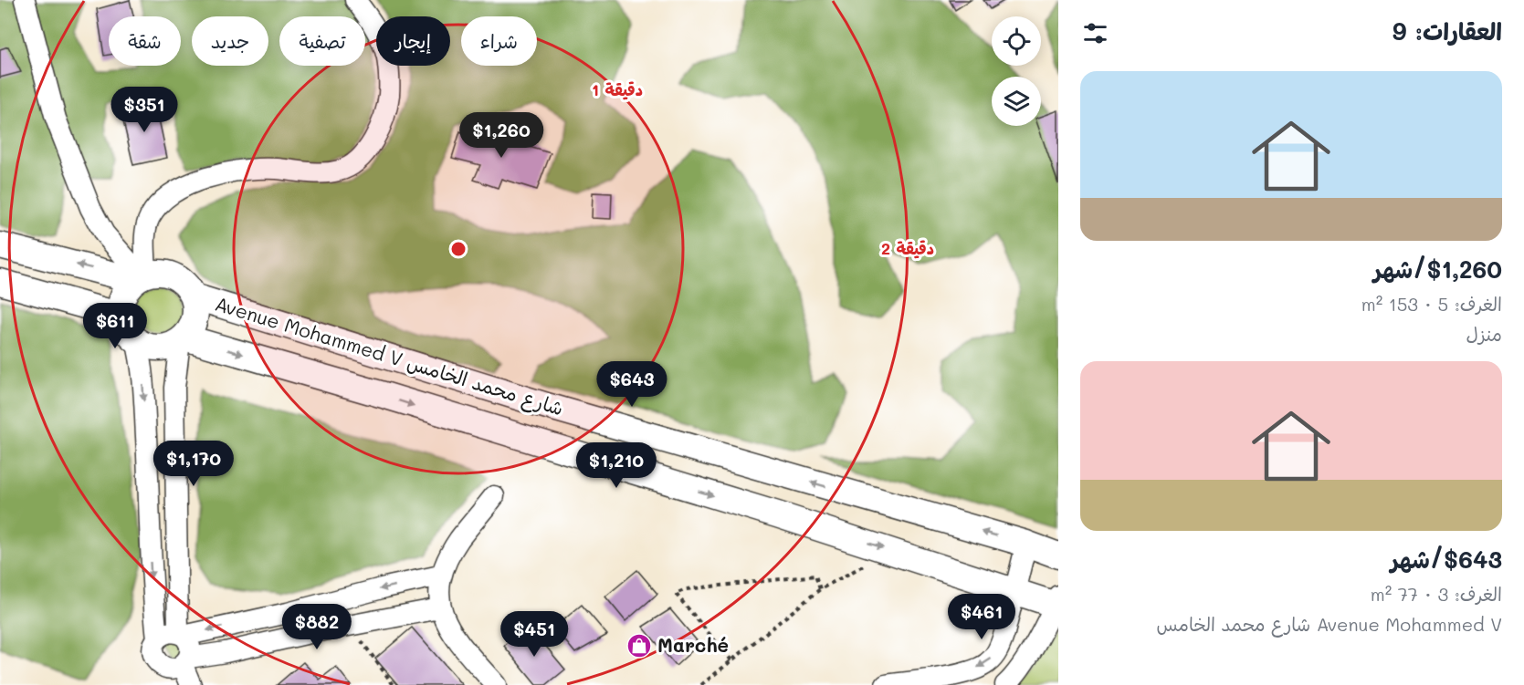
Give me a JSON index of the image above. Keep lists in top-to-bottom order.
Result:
{
  "streets": {
    "main road": ["Avenue Mohammed V شارع محمد الخامس"]
  },
  "places": {
    "shop": ["Marché"]
  },
  "page": {
    "heading": "العقارات: 9",
    "chip": [
      "شراء",
      "إيجار",
      "تصفية",
      "جديد",
      "شقة"
    ],
    "list": [
      {
        "name": "$1,260/شهر",
        "note": "الغرف: 5 · 153 m² · منزل"
      },
      {
        "name": "$643/شهر",
        "note": "الغرف: 3 · 77 m² · Avenue Mohammed V شارع محمد الخامس"
      }
    ],
    "price": [
      "$351",
      "$1,260",
      "$611",
      "$643",
      "$1,170",
      "$1,210",
      "$461",
      "$882",
      "$451"
    ]
  },
  "rings": ["1 دقيقة", "2 دقيقة"]
}
